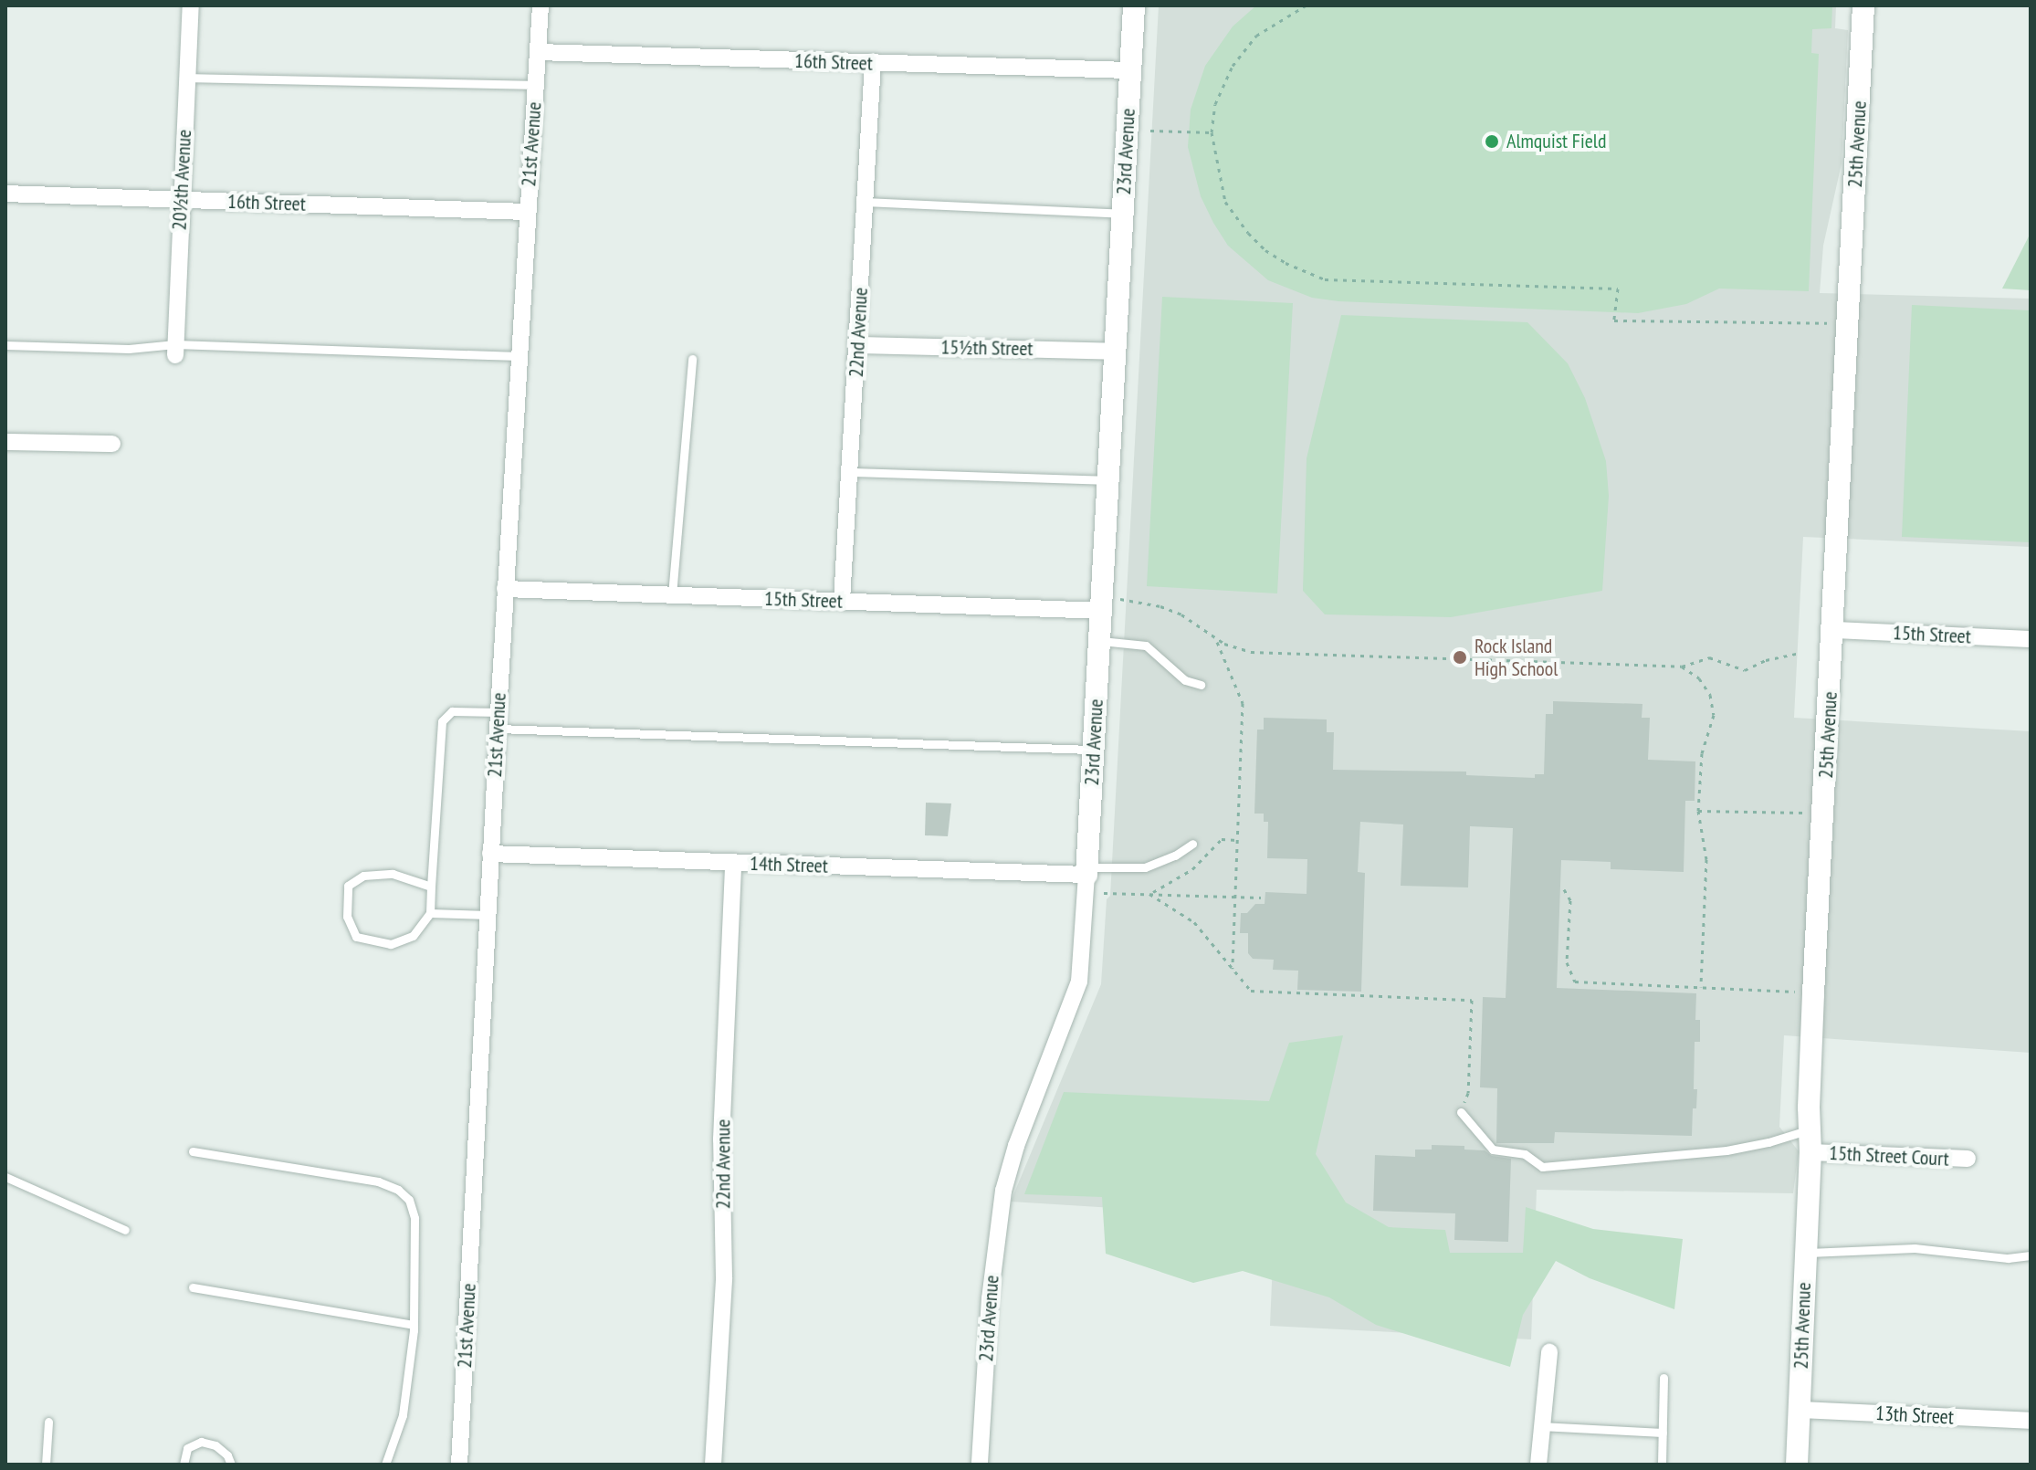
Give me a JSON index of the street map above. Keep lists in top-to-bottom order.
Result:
{
  "streets": {
    "street": [
      "16th Street",
      "21st Avenue",
      "25th Avenue",
      "23rd Avenue",
      "20½th Avenue",
      "22nd Avenue",
      "15½th Street",
      "15th Street",
      "14th Street",
      "15th Street Court",
      "13th Street"
    ]
  },
  "crossings": [
    ["16th Street", "21st Avenue"],
    ["16th Street", "23rd Avenue"],
    ["16th Street", "20½th Avenue"],
    ["16th Street", "22nd Avenue"],
    ["21st Avenue", "15th Street"],
    ["21st Avenue", "14th Street"],
    ["25th Avenue", "15th Street"],
    ["25th Avenue", "15th Street Court"],
    ["25th Avenue", "13th Street"],
    ["23rd Avenue", "15½th Street"],
    ["23rd Avenue", "15th Street"],
    ["23rd Avenue", "14th Street"],
    ["22nd Avenue", "15½th Street"],
    ["22nd Avenue", "15th Street"],
    ["22nd Avenue", "14th Street"]
  ],
  "places": ["Almquist Field", "Rock Island High School"]
}
